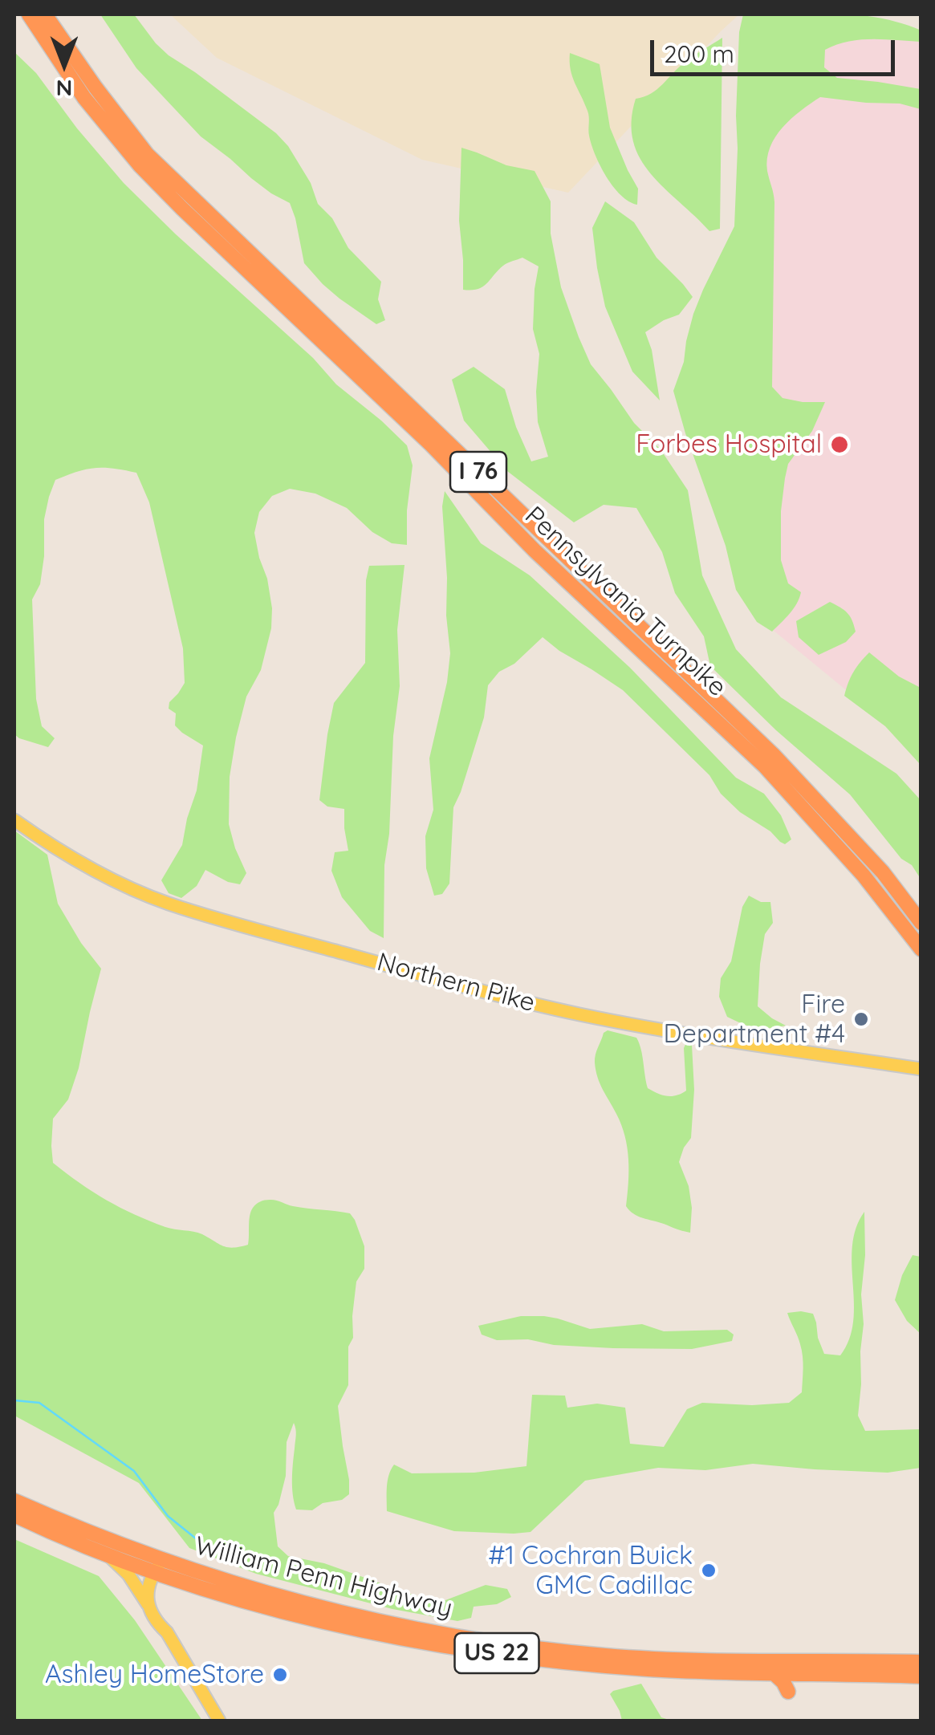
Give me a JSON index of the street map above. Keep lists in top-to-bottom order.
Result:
{
  "streets": {
    "highway": [
      "I 76",
      "Pennsylvania Turnpike",
      "William Penn Highway",
      "US 22"
    ],
    "main road": ["Northern Pike"]
  },
  "places": [
    "Forbes Hospital",
    "Fire Department #4",
    "#1 Cochran Buick GMC Cadillac",
    "Ashley HomeStore"
  ],
  "scale_bar": "200 m",
  "north": "bottom"
}
